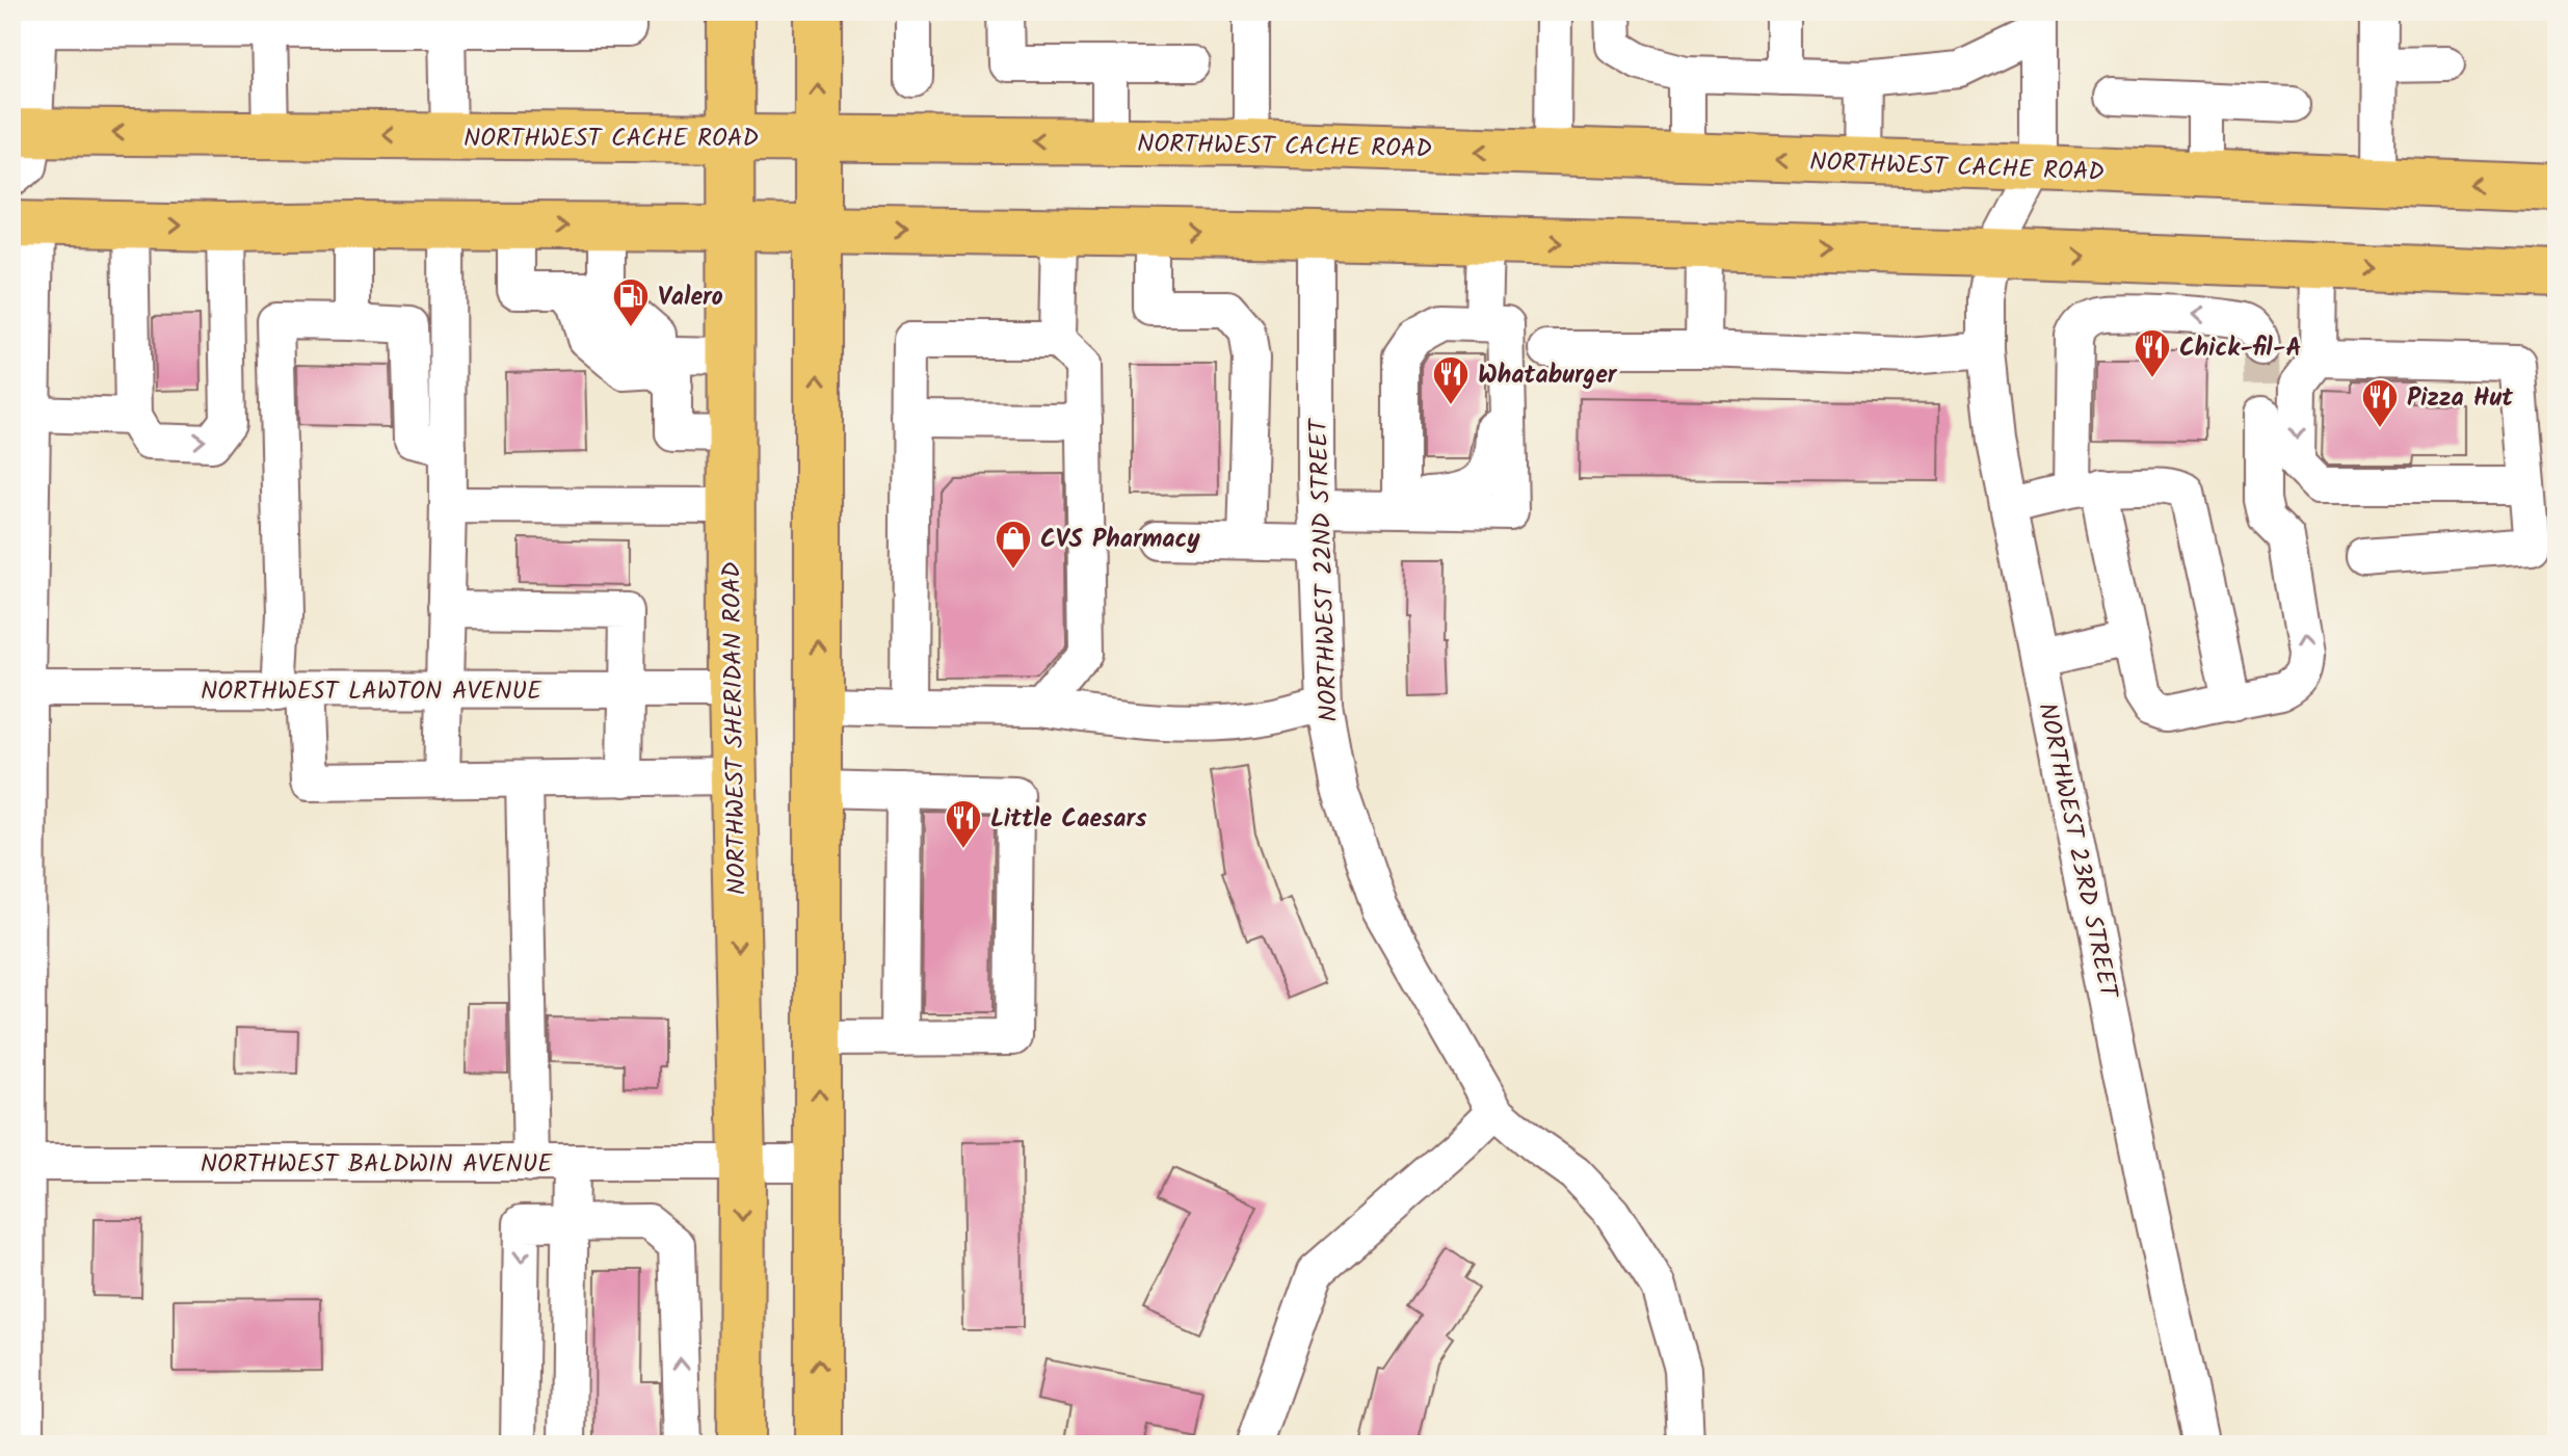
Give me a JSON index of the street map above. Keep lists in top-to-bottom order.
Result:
{
  "streets": {
    "main road": ["NORTHWEST CACHE ROAD", "NORTHWEST SHERIDAN ROAD"],
    "street": [
      "NORTHWEST 22ND STREET",
      "NORTHWEST LAWTON AVENUE",
      "NORTHWEST 23RD STREET",
      "NORTHWEST BALDWIN AVENUE"
    ]
  },
  "crossings": [
    ["NORTHWEST CACHE ROAD", "NORTHWEST SHERIDAN ROAD"],
    ["NORTHWEST CACHE ROAD", "NORTHWEST 23RD STREET"],
    ["NORTHWEST LAWTON AVENUE", "NORTHWEST SHERIDAN ROAD"],
    ["NORTHWEST SHERIDAN ROAD", "NORTHWEST BALDWIN AVENUE"]
  ],
  "places": {
    "fuel station": ["Valero"],
    "restaurant": [
      "Chick-fil-A",
      "Whataburger",
      "Pizza Hut",
      "Little Caesars"
    ],
    "shop": ["CVS Pharmacy"]
  }
}
